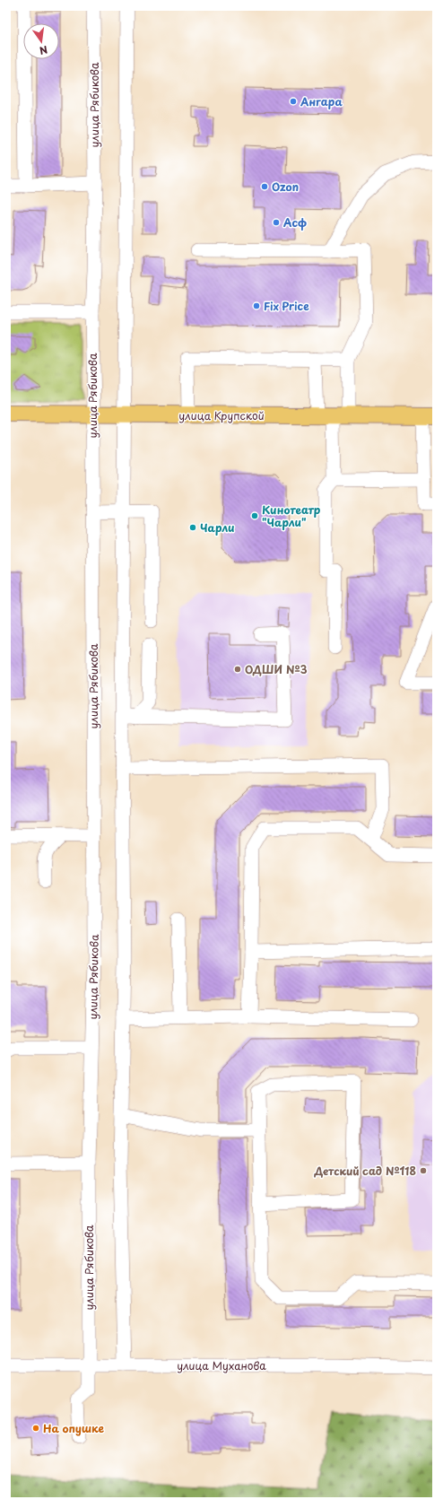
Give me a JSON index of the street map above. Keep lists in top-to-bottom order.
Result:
{
  "streets": {
    "main road": ["улица Крупской"],
    "street": ["улица Рябикова", "улица Муханова"]
  },
  "crossings": [
    ["улица Рябикова", "улица Крупской"],
    ["улица Рябикова", "улица Муханова"]
  ],
  "places": [
    "Ангара",
    "Ozon",
    "Асф",
    "Fix Price",
    "Кинотеатр \"Чарли\"",
    "Чарли",
    "ОДШИ №3",
    "Детский сад №118",
    "На опушке"
  ],
  "north": "bottom"
}
